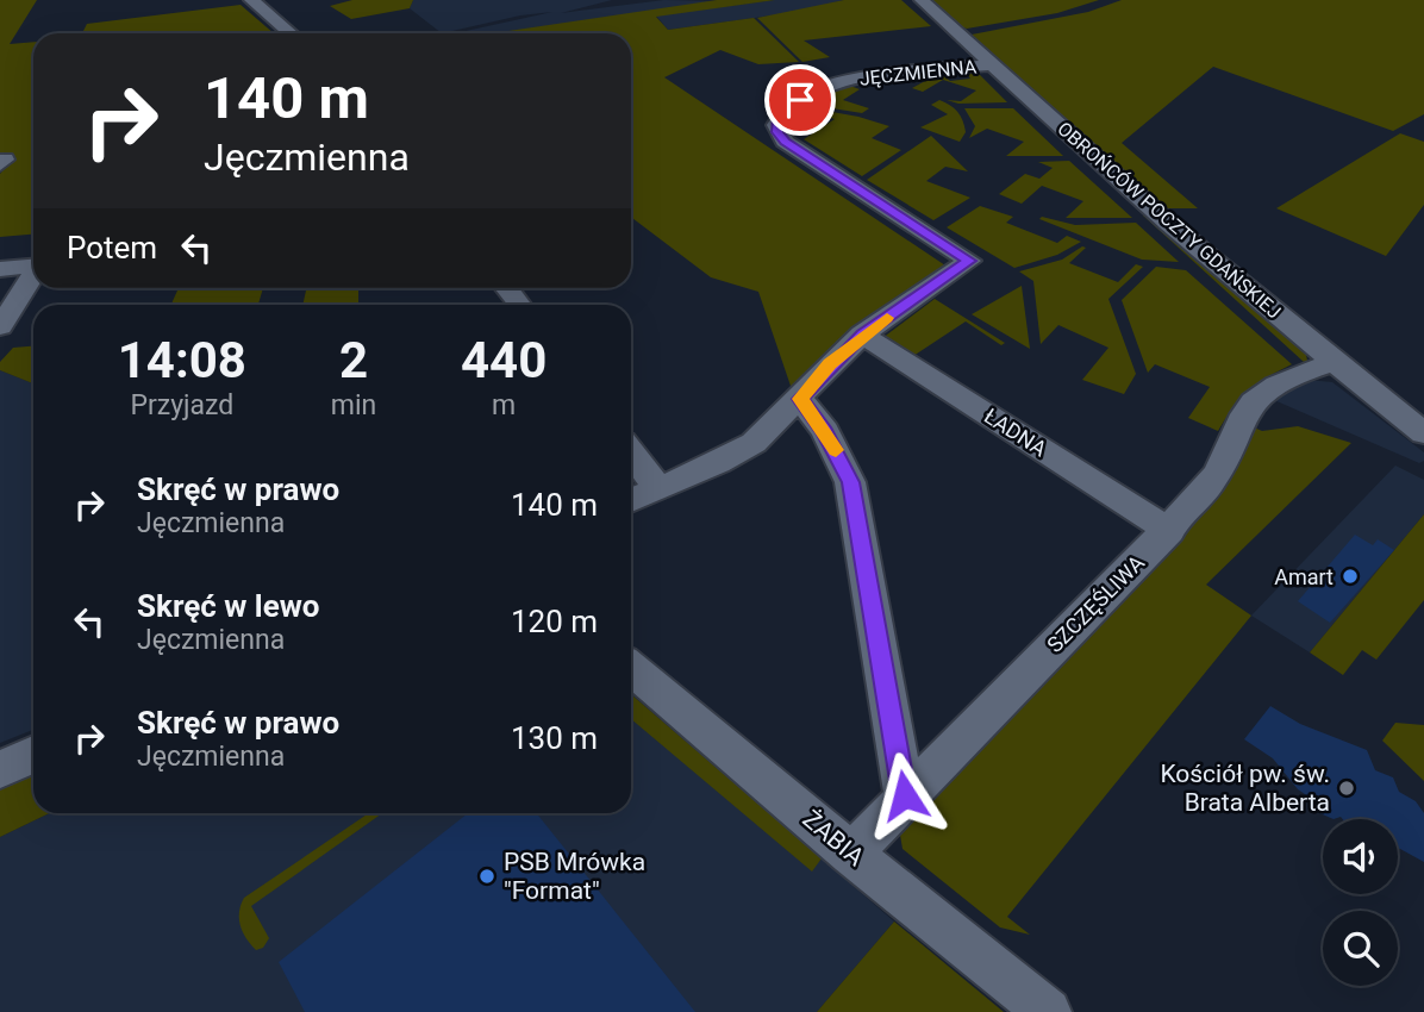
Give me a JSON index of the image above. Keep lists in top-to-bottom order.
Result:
{
  "streets": {
    "street": [
      "JĘCZMIENNA",
      "OBROŃCÓW POCZTY GDAŃSKIEJ",
      "ŁADNA",
      "SZCZĘŚLIWA",
      "ŻABIA"
    ]
  },
  "crossings": [
    ["JĘCZMIENNA", "OBROŃCÓW POCZTY GDAŃSKIEJ"],
    ["JĘCZMIENNA", "ŁADNA"],
    ["OBROŃCÓW POCZTY GDAŃSKIEJ", "SZCZĘŚLIWA"],
    ["ŁADNA", "SZCZĘŚLIWA"],
    ["SZCZĘŚLIWA", "ŻABIA"]
  ],
  "places": ["Amart", "Kościół pw. św. Brata Alberta", "PSB Mrówka \"Format\""],
  "page": {
    "turn": ["140 m", "Jęczmienna"],
    "then": "Potem",
    "eta": [
      "14:08",
      "Przyjazd",
      "2",
      "min",
      "440",
      "m"
    ],
    "list": [
      {
        "name": "Skręć w prawo",
        "note": "Jęczmienna",
        "value": "140 m"
      },
      {
        "name": "Skręć w lewo",
        "note": "Jęczmienna",
        "value": "120 m"
      },
      {
        "name": "Skręć w prawo",
        "note": "Jęczmienna",
        "value": "130 m"
      }
    ]
  }
}
